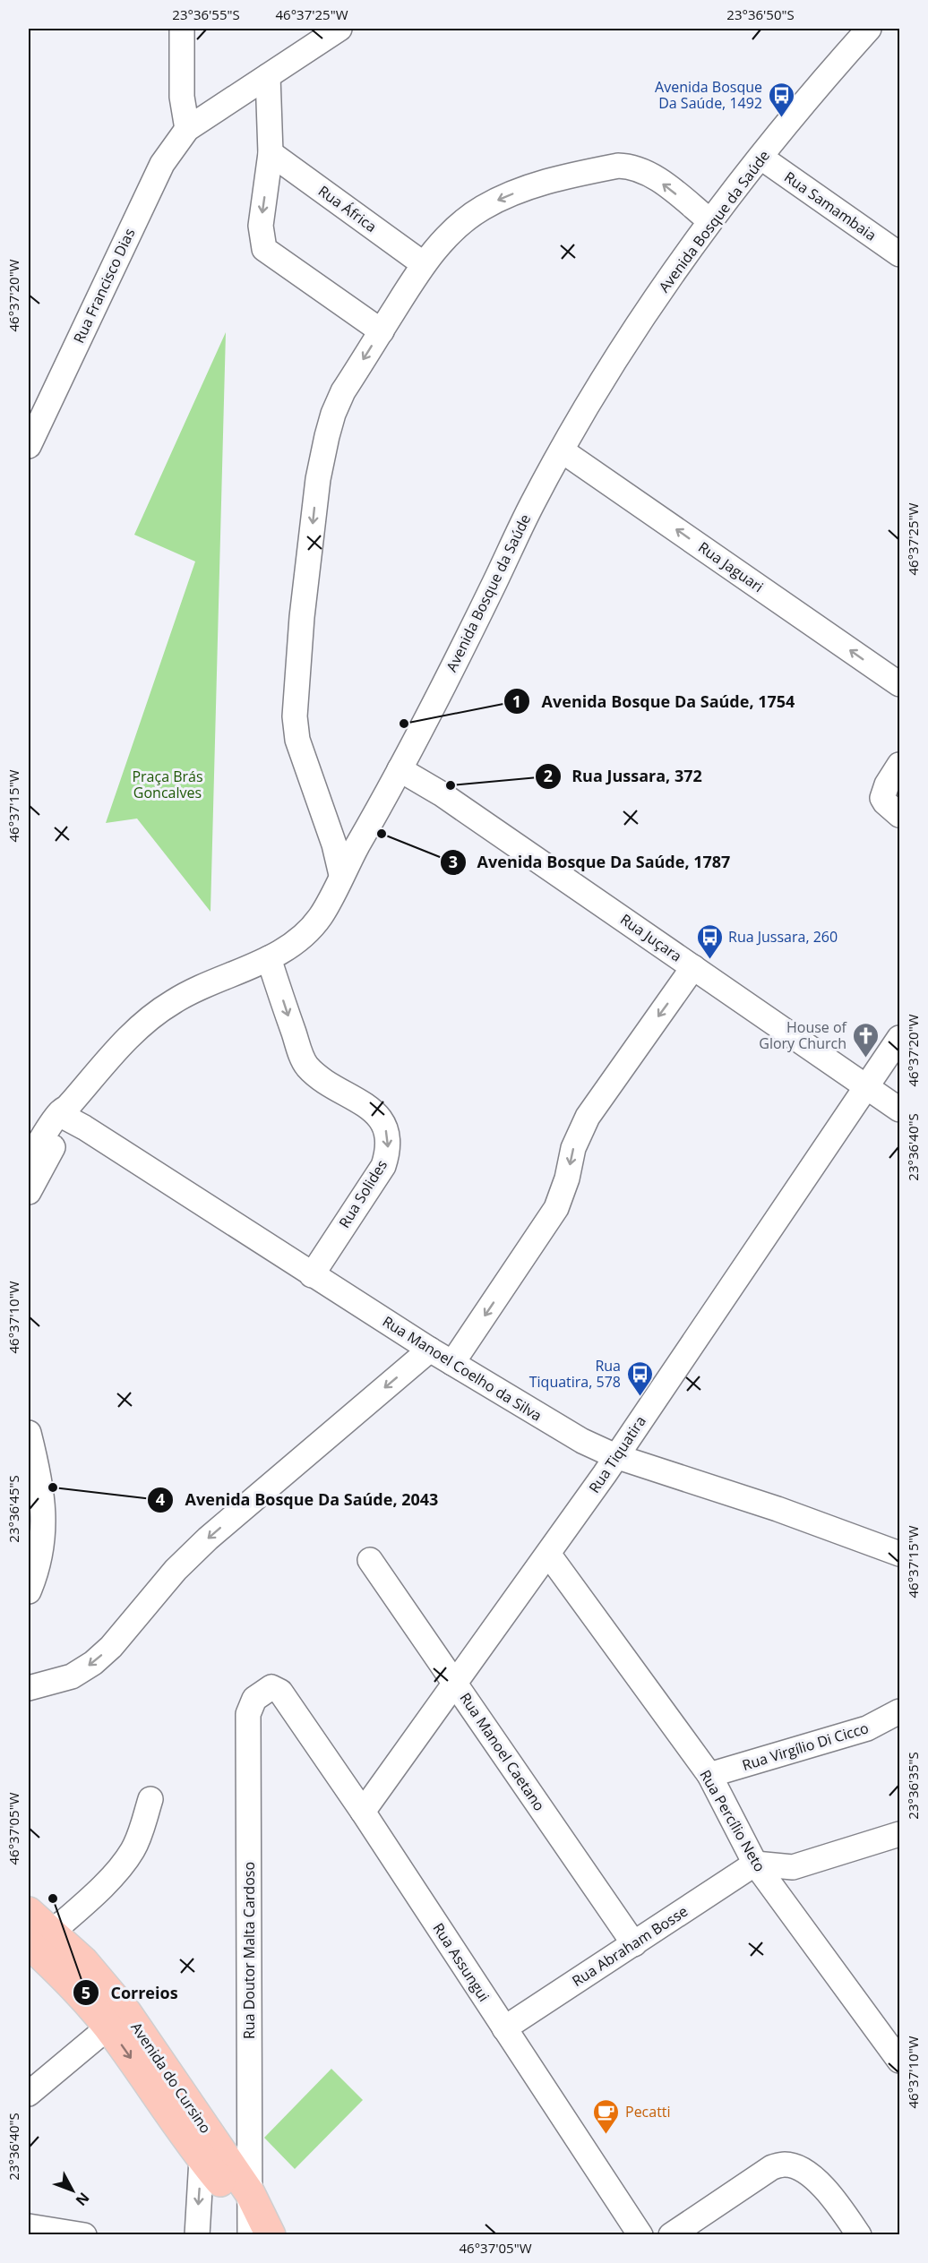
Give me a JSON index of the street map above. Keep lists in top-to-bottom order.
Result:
{
  "streets": {
    "main road": ["Avenida do Cursino"],
    "street": [
      "Rua Samambaia",
      "Rua África",
      "Avenida Bosque da Saúde",
      "Rua Francisco Dias",
      "Rua Jaguari",
      "Rua Juçara",
      "Rua Solides",
      "Rua Manoel Coelho da Silva",
      "Rua Tiquatira",
      "Rua Virgílio Di Cicco",
      "Rua Manoel Caetano",
      "Rua Percílio Neto",
      "Rua Abraham Bosse",
      "Rua Doutor Malta Cardoso",
      "Rua Assungui"
    ]
  },
  "crossings": [
    ["Rua Samambaia", "Avenida Bosque da Saúde"],
    ["Avenida Bosque da Saúde", "Rua Jaguari"],
    ["Avenida Bosque da Saúde", "Rua Juçara"],
    ["Avenida Bosque da Saúde", "Rua Solides"],
    ["Avenida Bosque da Saúde", "Rua Manoel Coelho da Silva"],
    ["Rua Juçara", "Rua Tiquatira"],
    ["Rua Solides", "Rua Manoel Coelho da Silva"],
    ["Rua Manoel Coelho da Silva", "Rua Tiquatira"],
    ["Rua Tiquatira", "Rua Manoel Caetano"],
    ["Rua Tiquatira", "Rua Percílio Neto"],
    ["Rua Tiquatira", "Rua Assungui"],
    ["Rua Virgílio Di Cicco", "Rua Percílio Neto"],
    ["Rua Manoel Caetano", "Rua Abraham Bosse"],
    ["Rua Percílio Neto", "Rua Abraham Bosse"],
    ["Rua Abraham Bosse", "Rua Assungui"],
    ["Rua Doutor Malta Cardoso", "Rua Assungui"],
    ["Rua Doutor Malta Cardoso", "Avenida do Cursino"]
  ],
  "one_way": ["Rua Jaguari", "Rua Solides"],
  "parks": ["Praça Brás Goncalves"],
  "places": {
    "bus stop": ["Avenida Bosque Da Saúde, 1492", "Rua Jussara, 260", "Rua Tiquatira, 578"],
    "other": [
      "Avenida Bosque Da Saúde, 1754",
      "Rua Jussara, 372",
      "Avenida Bosque Da Saúde, 1787",
      "Avenida Bosque Da Saúde, 2043",
      "Correios"
    ],
    "church": ["House of Glory Church"],
    "cafe": ["Pecatti"]
  },
  "north": "bottom right",
  "coordinates": [
    "23°36'55\"S",
    "46°37'25\"W",
    "23°36'50\"S",
    "46°37'20\"W",
    "46°37'15\"W",
    "23°36'40\"S",
    "46°37'10\"W",
    "23°36'45\"S",
    "23°36'35\"S",
    "46°37'05\"W"
  ]
}
